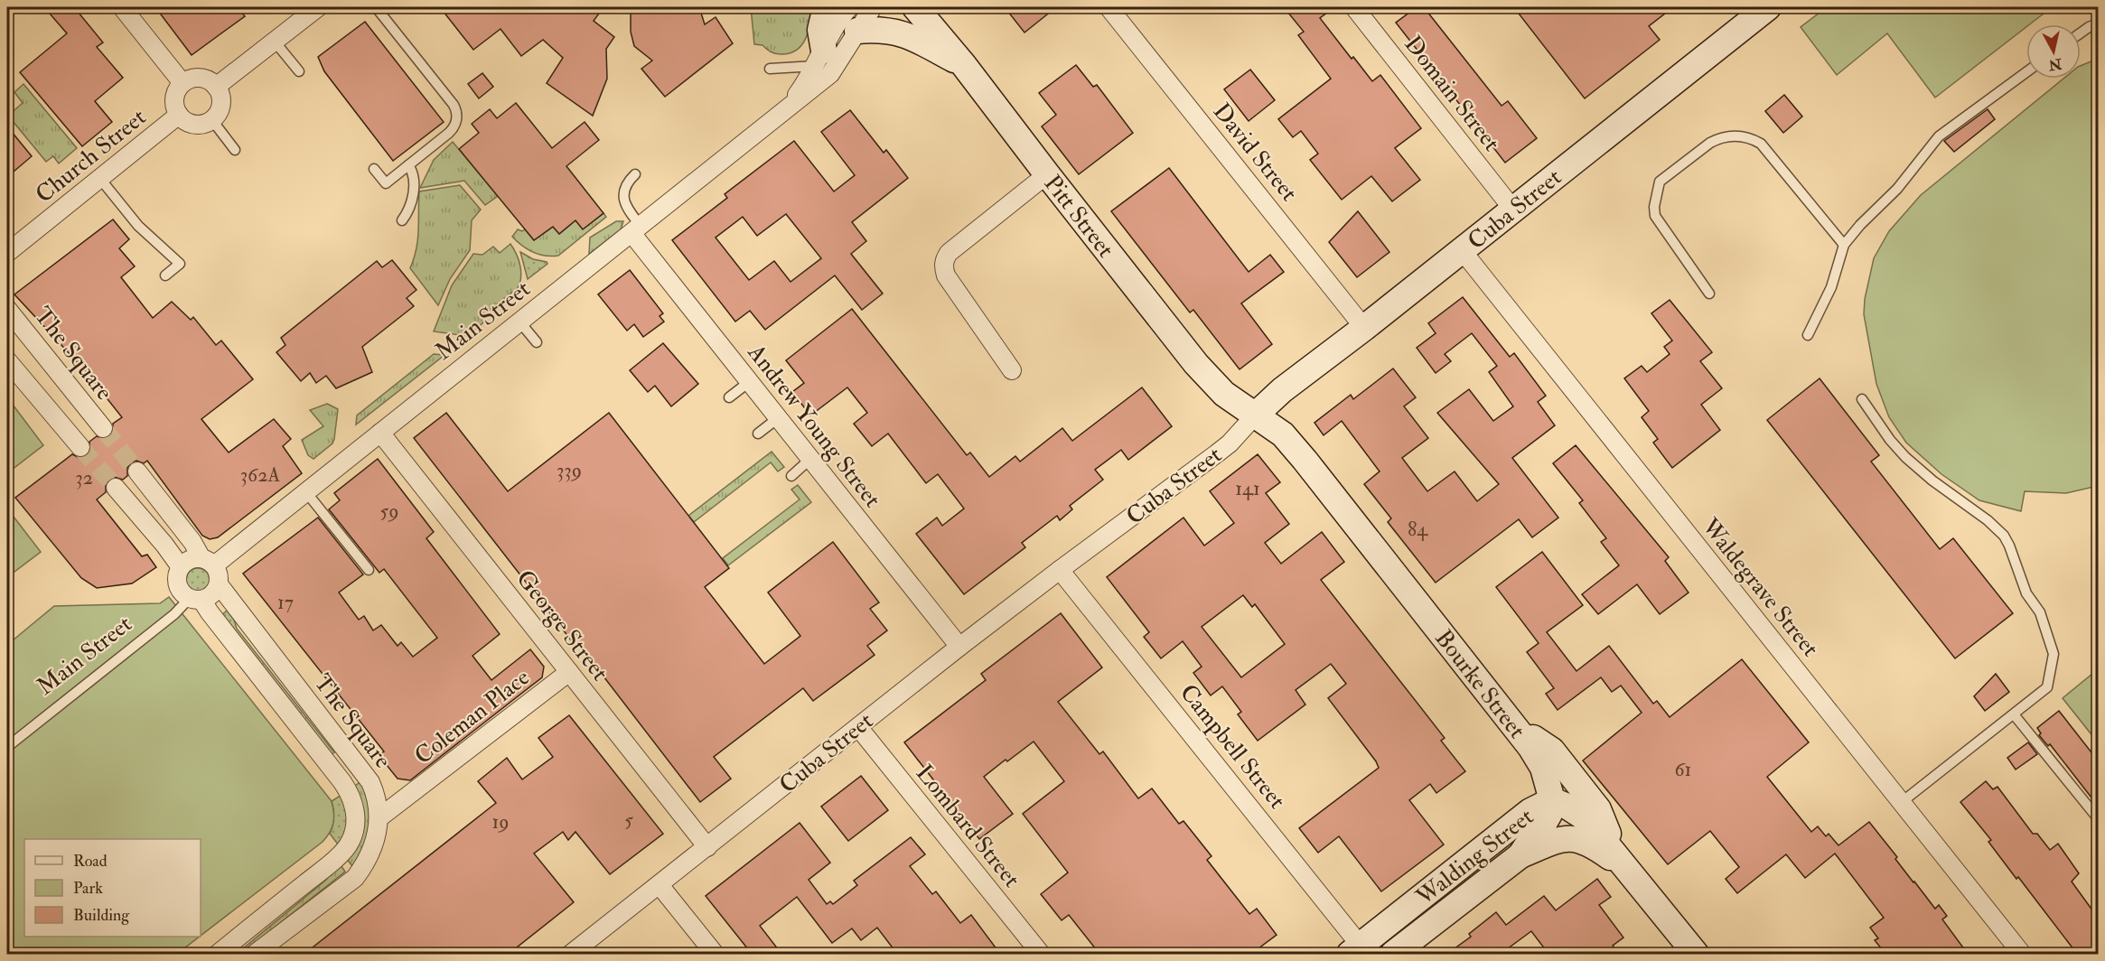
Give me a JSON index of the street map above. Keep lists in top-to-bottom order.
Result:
{
  "streets": {
    "main road": [
      "Cuba Street",
      "Pitt Street",
      "Bourke Street",
      "Walding Street"
    ],
    "street": [
      "Domain Street",
      "David Street",
      "Church Street",
      "Main Street",
      "The Square",
      "Andrew Young Street",
      "Waldegrave Street",
      "George Street",
      "Coleman Place",
      "Campbell Street",
      "Lombard Street"
    ]
  },
  "crossings": [
    ["Domain Street", "Cuba Street"],
    ["David Street", "Cuba Street"],
    ["Cuba Street", "Pitt Street"],
    ["Cuba Street", "Andrew Young Street"],
    ["Cuba Street", "Waldegrave Street"],
    ["Cuba Street", "George Street"],
    ["Cuba Street", "Bourke Street"],
    ["Cuba Street", "Campbell Street"],
    ["Cuba Street", "Lombard Street"],
    ["Pitt Street", "Bourke Street"],
    ["Main Street", "The Square"],
    ["Main Street", "Andrew Young Street"],
    ["Main Street", "George Street"],
    ["The Square", "Coleman Place"],
    ["George Street", "Coleman Place"],
    ["Bourke Street", "Walding Street"],
    ["Campbell Street", "Walding Street"]
  ],
  "house_numbers": [
    "339",
    "362A",
    "32",
    "141",
    "59",
    "84",
    "17",
    "61",
    "5",
    "19"
  ],
  "legend": ["Road", "Park", "Building"],
  "north": "bottom"
}
